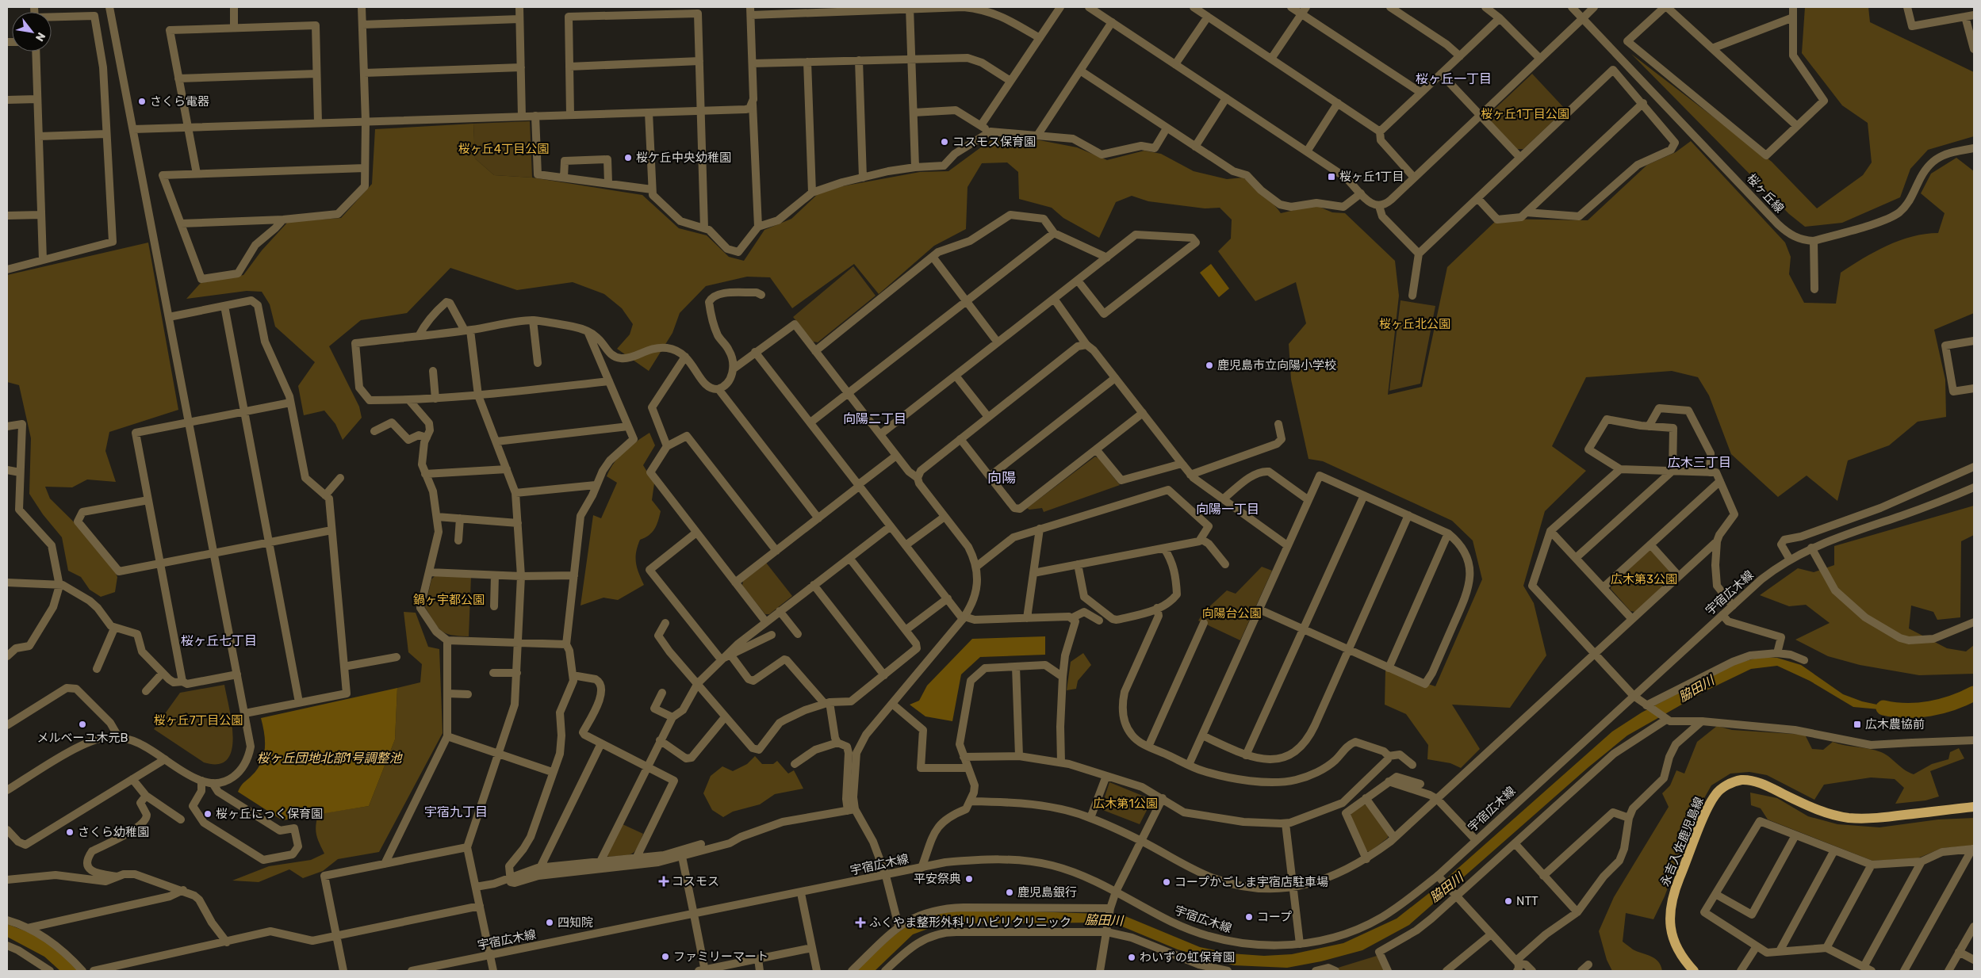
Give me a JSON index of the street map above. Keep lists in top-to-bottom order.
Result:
{
  "streets": {
    "main road": ["永吉入佐鹿児島線"],
    "street": ["桜ヶ丘線", "宇宿広木線"]
  },
  "districts": [
    "桜ヶ丘一丁目",
    "向陽二丁目",
    "広木三丁目",
    "向陽",
    "向陽一丁目",
    "桜ヶ丘七丁目",
    "宇宿九丁目"
  ],
  "water": ["脇田川", "桜ヶ丘団地北部1号調整池"],
  "parks": [
    "桜ヶ丘1丁目公園",
    "桜ヶ丘4丁目公園",
    "桜ヶ丘北公園",
    "広木第3公園",
    "鍋ヶ宇都公園",
    "向陽台公園",
    "桜ヶ丘7丁目公園",
    "広木第1公園"
  ],
  "places": {
    "other": [
      "さくら電器",
      "コスモス保育園",
      "桜ケ丘中央幼稚園",
      "鹿児島市立向陽小学校",
      "メルベーユ木元B",
      "桜ヶ丘にっく保育園",
      "さくら幼稚園",
      "平安祭典",
      "コープかごしま宇宿店駐車場",
      "鹿児島銀行",
      "NTT",
      "コープ",
      "四知院",
      "ファミリーマート",
      "わいずの虹保育園"
    ],
    "transit": ["桜ヶ丘1丁目", "広木農協前"],
    "health": ["コスモス", "ふくやま整形外科リハビリクリニック"]
  },
  "north": "bottom right"
}
